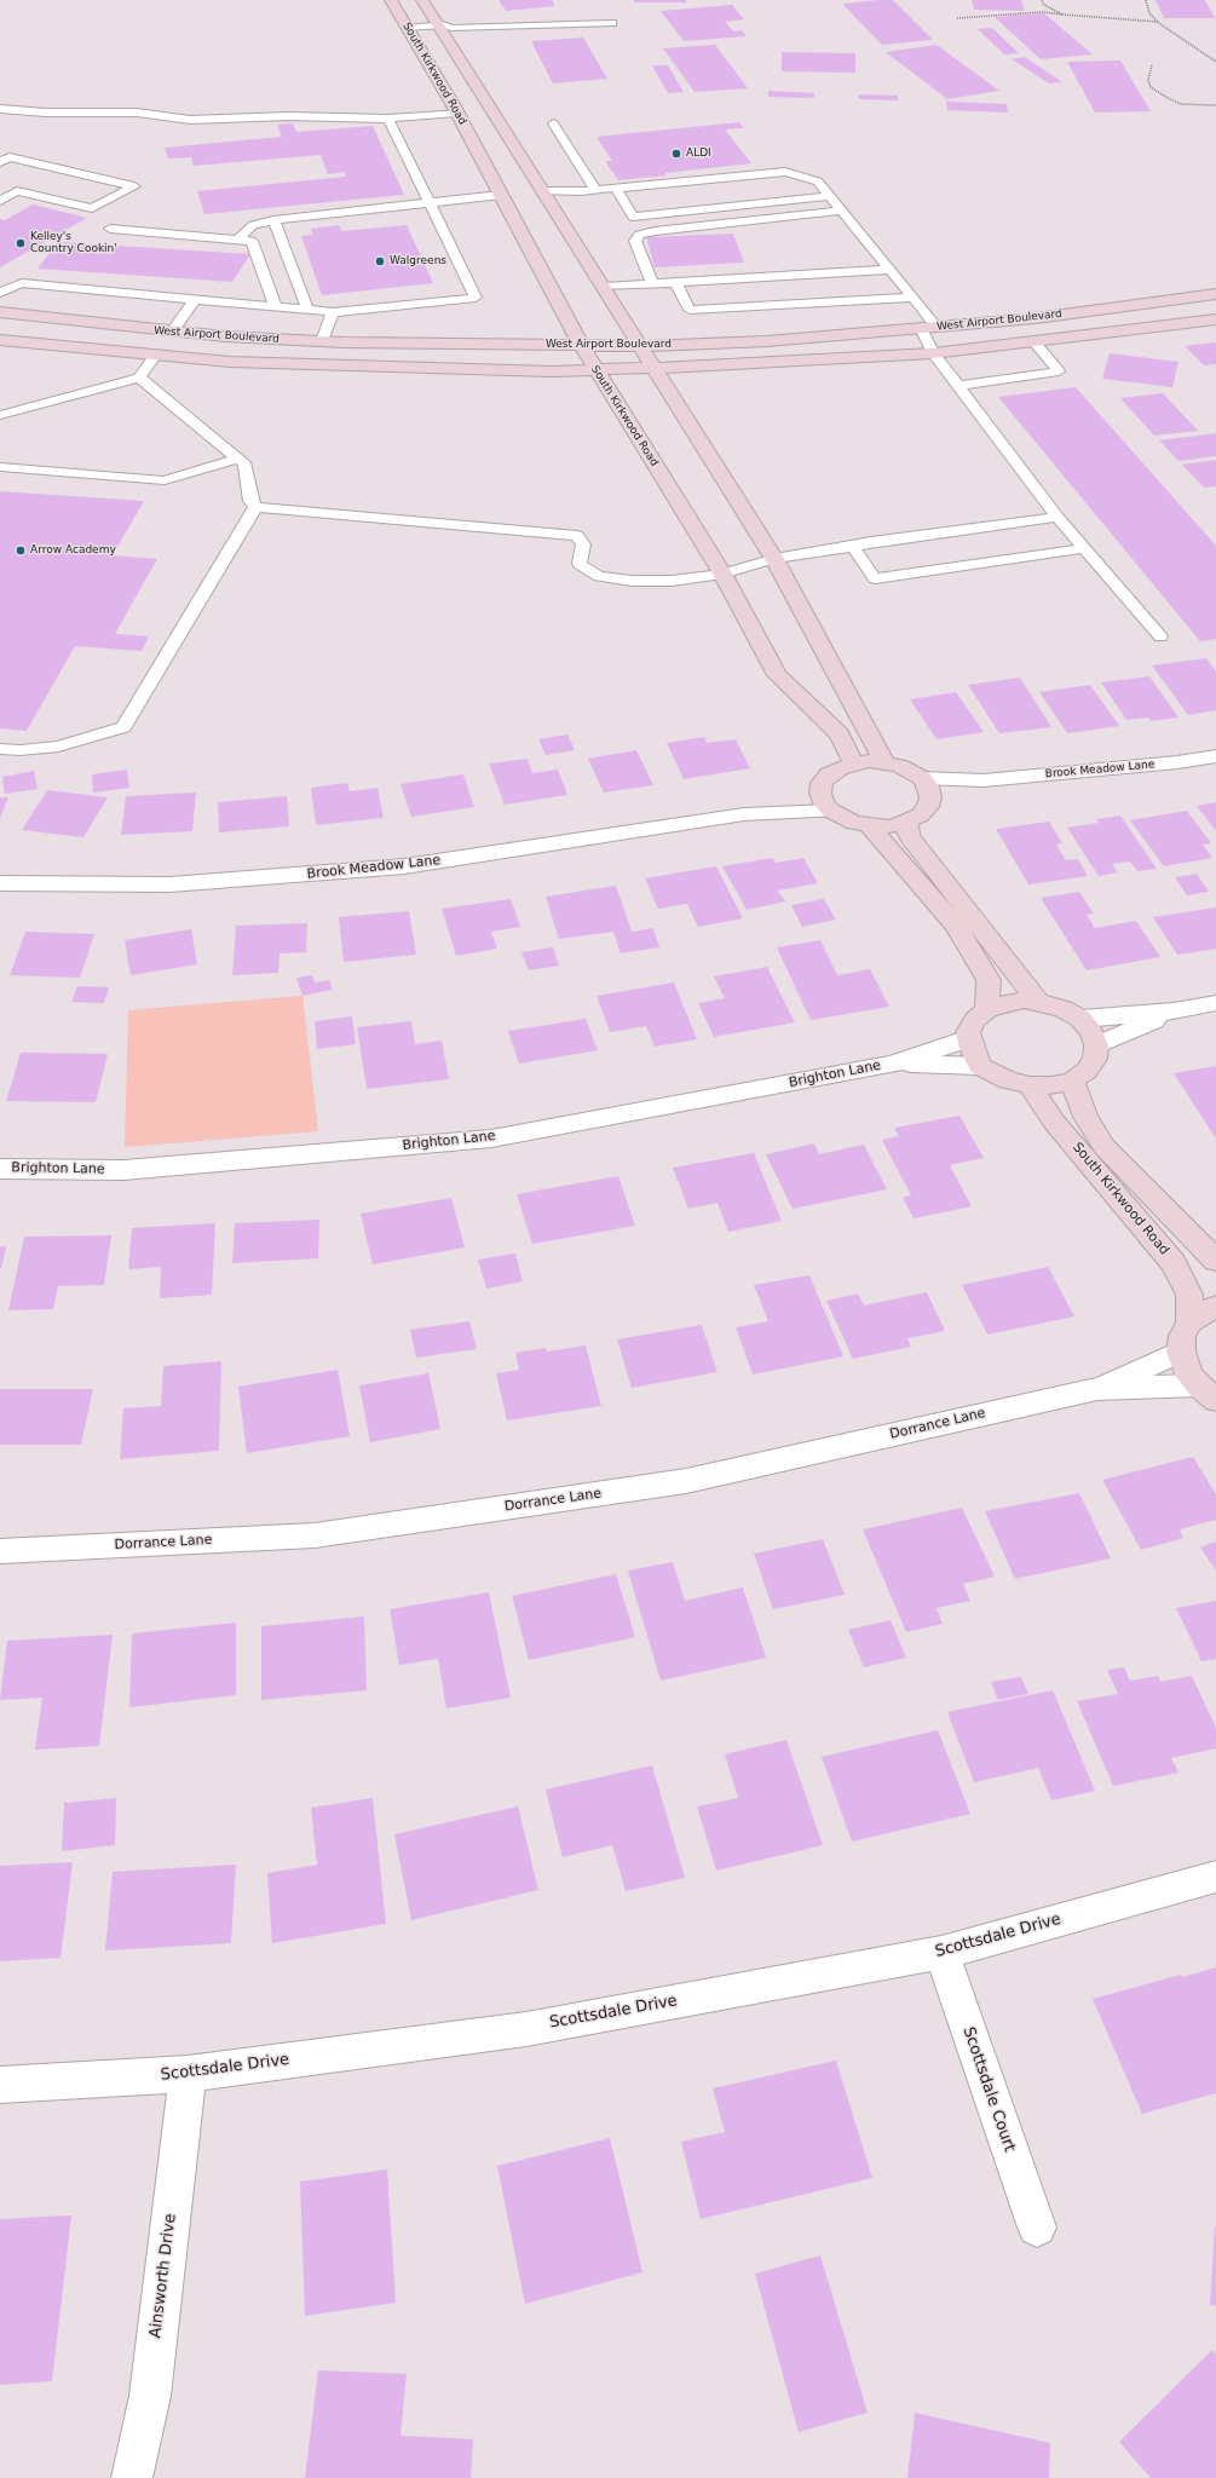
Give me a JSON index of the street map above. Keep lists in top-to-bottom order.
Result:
{
  "streets": {
    "main road": ["South Kirkwood Road", "West Airport Boulevard"],
    "street": [
      "Brook Meadow Lane",
      "Brighton Lane",
      "Dorrance Lane",
      "Scottsdale Drive",
      "Scottsdale Court",
      "Ainsworth Drive"
    ]
  },
  "crossings": [
    ["South Kirkwood Road", "West Airport Boulevard"],
    ["South Kirkwood Road", "Brook Meadow Lane"],
    ["South Kirkwood Road", "Brighton Lane"],
    ["South Kirkwood Road", "Dorrance Lane"],
    ["Scottsdale Drive", "Scottsdale Court"],
    ["Scottsdale Drive", "Ainsworth Drive"]
  ],
  "places": [
    "ALDI",
    "Kelley's Country Cookin'",
    "Walgreens",
    "Arrow Academy"
  ]
}
